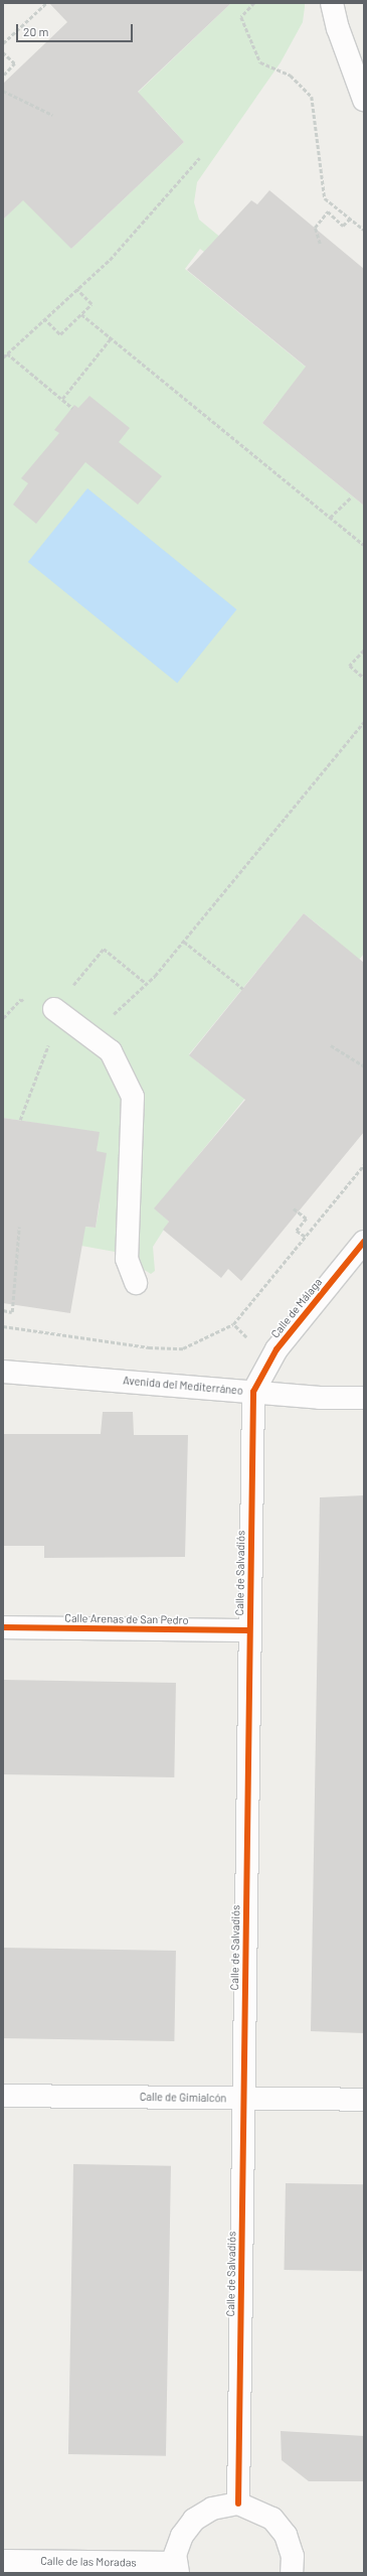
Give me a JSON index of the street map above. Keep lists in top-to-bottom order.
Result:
{
  "streets": {
    "street": [
      "Calle de Málaga",
      "Avenida del Mediterráneo",
      "Calle de Salvadiós",
      "Calle Arenas de San Pedro",
      "Calle de Gimialcón",
      "Calle de las Moradas"
    ]
  },
  "crossings": [
    ["Calle de Málaga", "Avenida del Mediterráneo"],
    ["Calle de Málaga", "Calle de Salvadiós"],
    ["Avenida del Mediterráneo", "Calle de Salvadiós"],
    ["Calle de Salvadiós", "Calle Arenas de San Pedro"],
    ["Calle de Salvadiós", "Calle de Gimialcón"]
  ],
  "scale_bar": "20 m"
}
